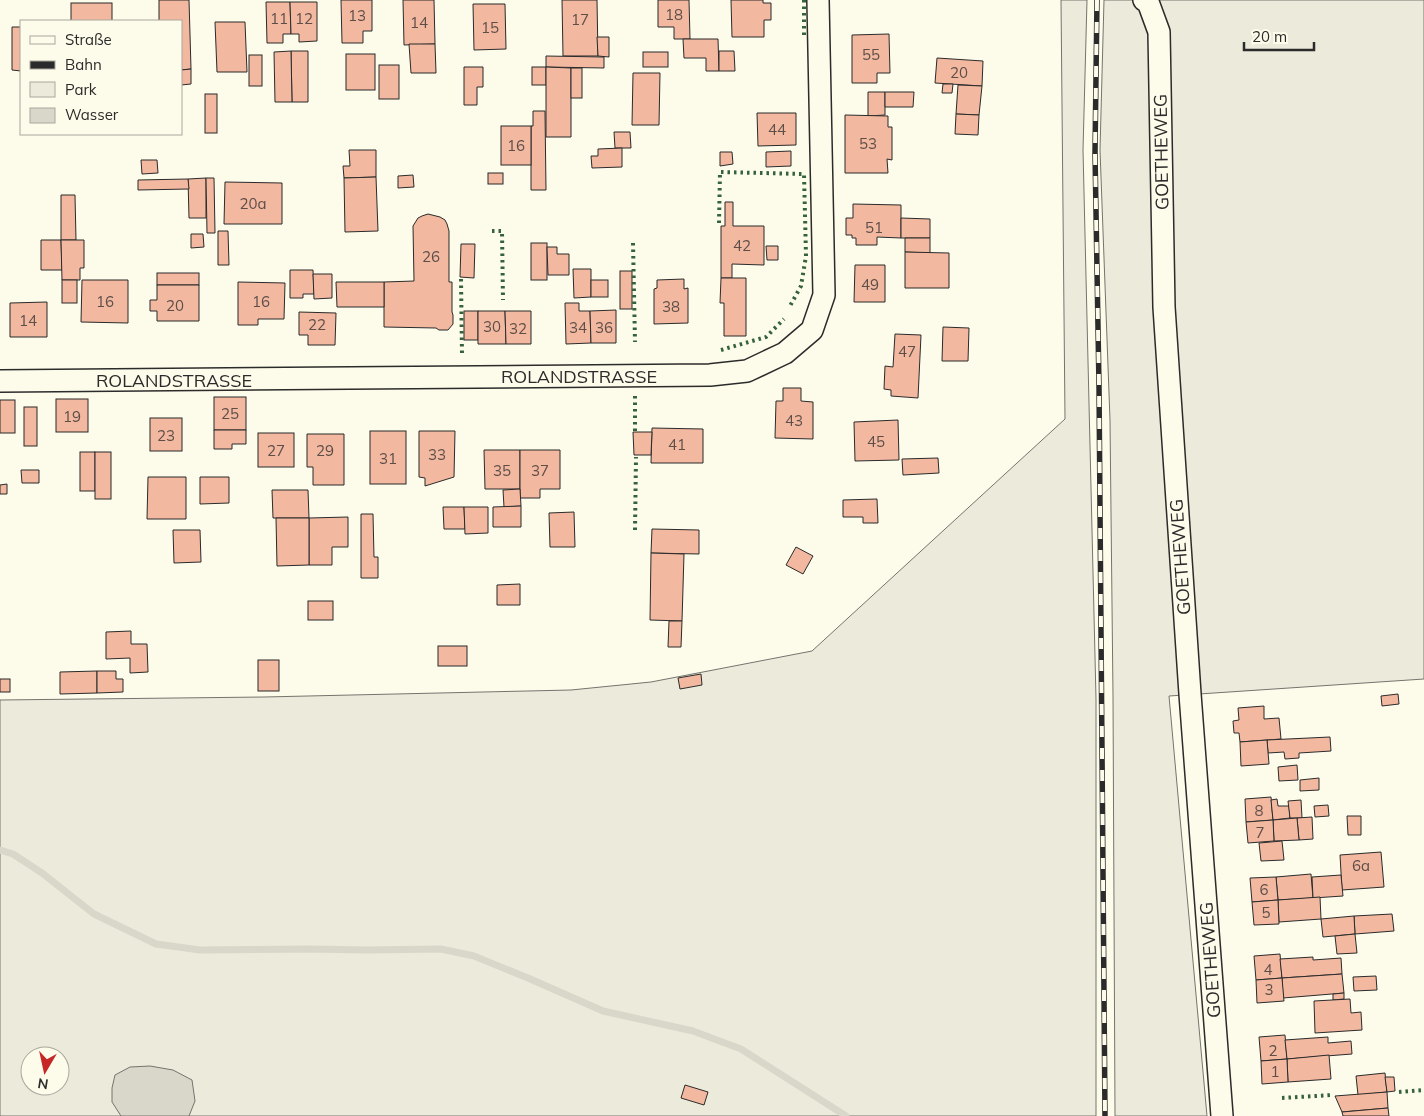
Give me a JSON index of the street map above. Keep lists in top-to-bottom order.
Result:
{
  "streets": {
    "street": ["GOETHEWEG", "ROLANDSTRASSE"]
  },
  "house_numbers": [
    "18",
    "13",
    "11",
    "12",
    "17",
    "14",
    "15",
    "55",
    "20",
    "44",
    "53",
    "16",
    "20a",
    "51",
    "42",
    "26",
    "49",
    "16",
    "16",
    "20",
    "38",
    "14",
    "22",
    "30",
    "34",
    "36",
    "32",
    "47",
    "25",
    "19",
    "43",
    "23",
    "45",
    "41",
    "27",
    "29",
    "33",
    "31",
    "35",
    "37",
    "8",
    "7",
    "6a",
    "6",
    "5",
    "4",
    "3",
    "2",
    "1"
  ],
  "legend": [
    "Straße",
    "Bahn",
    "Park",
    "Wasser"
  ],
  "scale_bar": "20 m",
  "north": "bottom"
}
